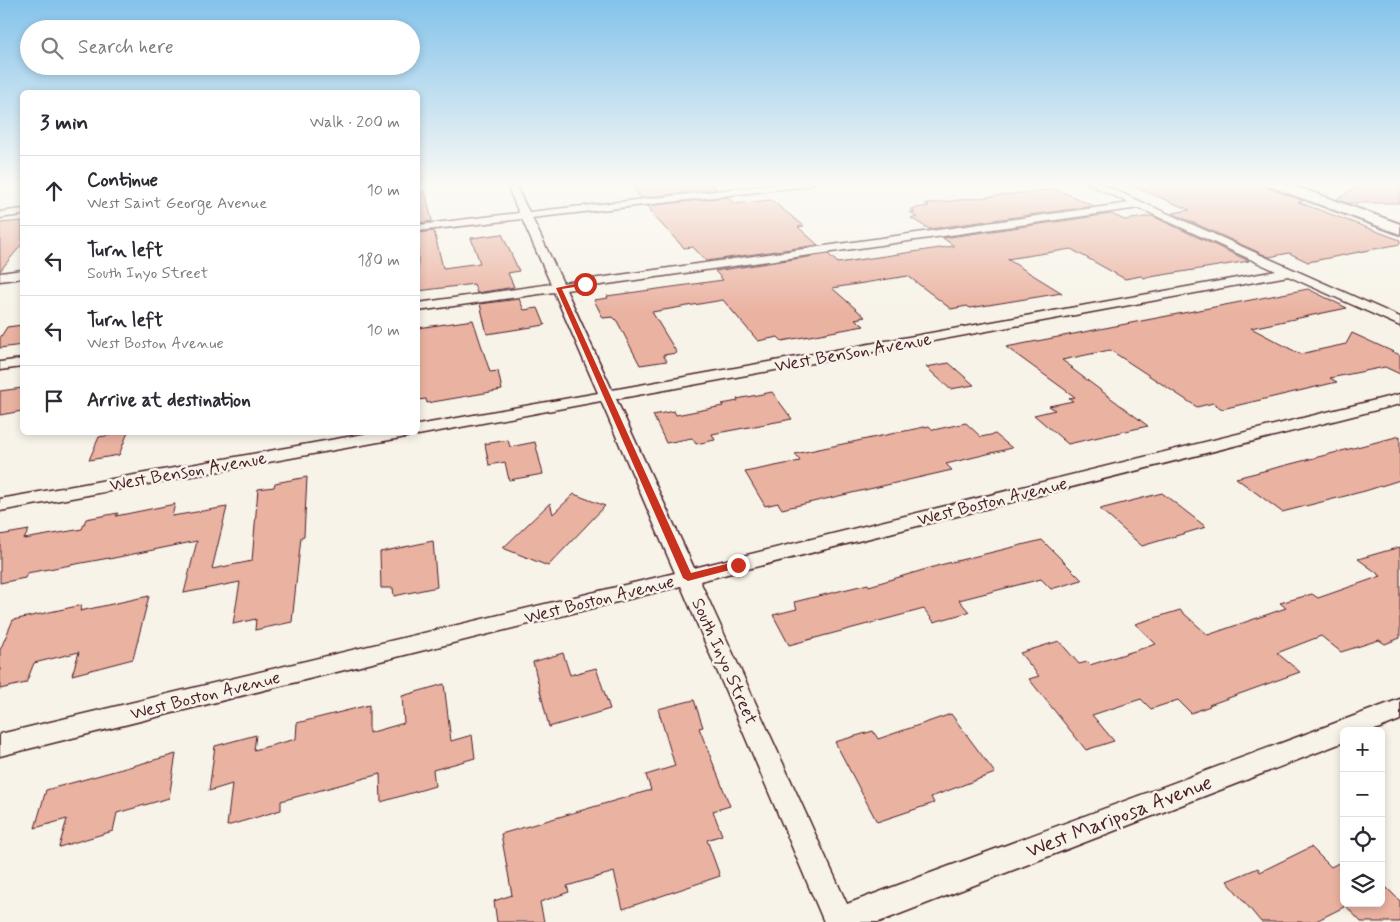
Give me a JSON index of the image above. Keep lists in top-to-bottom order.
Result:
{
  "streets": {
    "street": [
      "West Benson Avenue",
      "West Boston Avenue",
      "South Inyo Street",
      "West Mariposa Avenue"
    ]
  },
  "crossings": [
    ["West Benson Avenue", "South Inyo Street"],
    ["West Boston Avenue", "South Inyo Street"],
    ["South Inyo Street", "West Mariposa Avenue"]
  ],
  "page": {
    "search": "Search here",
    "heading": ["3 min", "Walk · 200 m"],
    "list": [
      ["Continue", "West Saint George Avenue", "10 m"],
      ["Turn left", "South Inyo Street", "180 m"],
      ["Turn left", "West Boston Avenue", "10 m"],
      "Arrive at destination"
    ],
    "map_buttons": ["+", "−"]
  }
}
